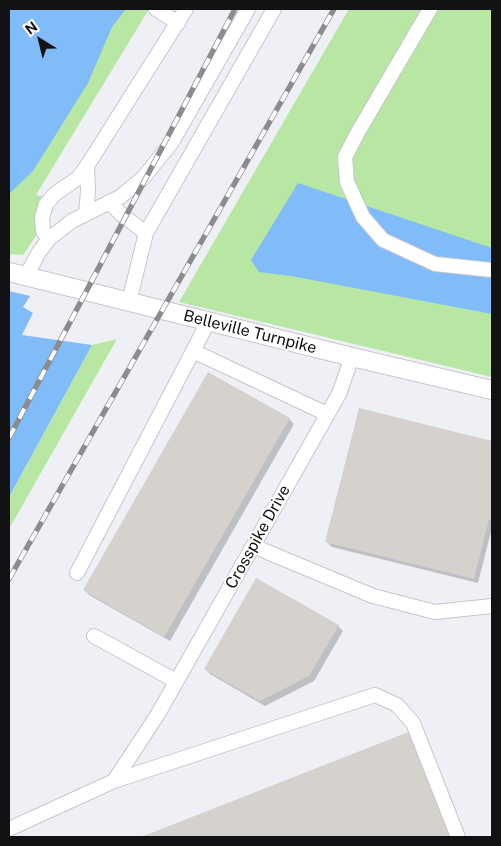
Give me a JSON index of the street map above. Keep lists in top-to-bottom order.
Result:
{
  "streets": {
    "main road": ["Belleville Turnpike"],
    "street": ["Crosspike Drive"]
  },
  "crossings": [
    ["Belleville Turnpike", "Crosspike Drive"]
  ],
  "north": "top left"
}
